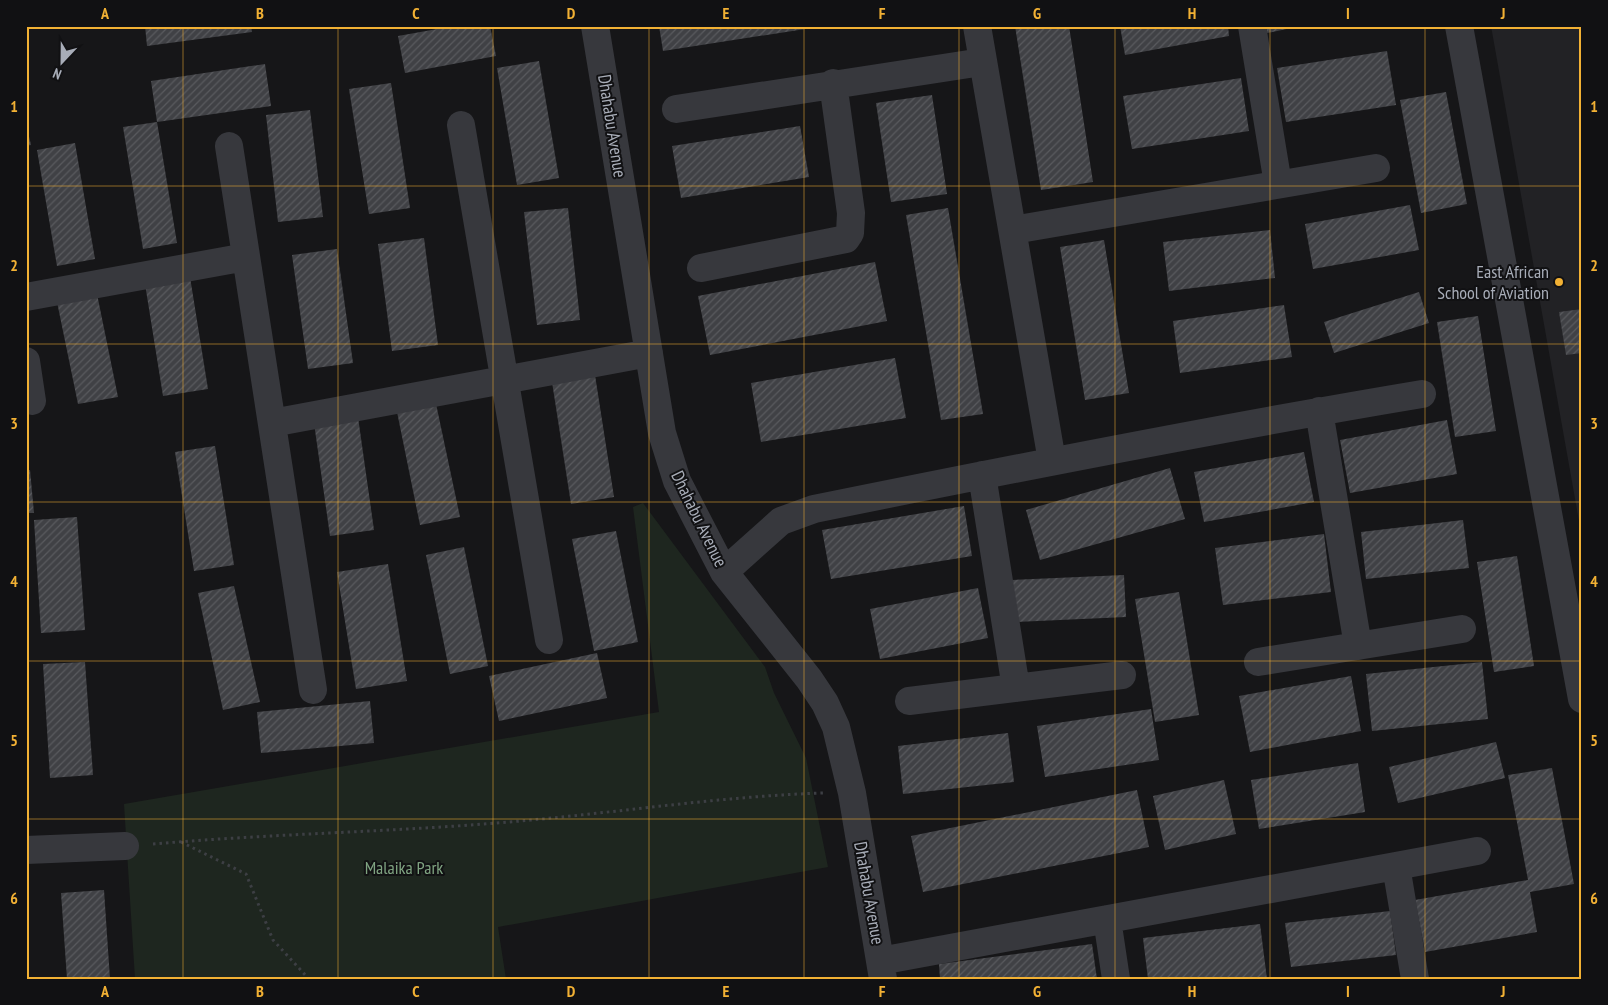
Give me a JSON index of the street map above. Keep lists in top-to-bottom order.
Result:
{
  "streets": {
    "street": ["Dhahabu Avenue"]
  },
  "parks": ["Malaika Park"],
  "places": ["East African School of Aviation"],
  "north": "bottom",
  "grid": {
    "columns": [
      "A",
      "B",
      "C",
      "D",
      "E",
      "F",
      "G",
      "H",
      "I",
      "J"
    ],
    "rows": [
      "1",
      "2",
      "3",
      "4",
      "5",
      "6"
    ]
  }
}
